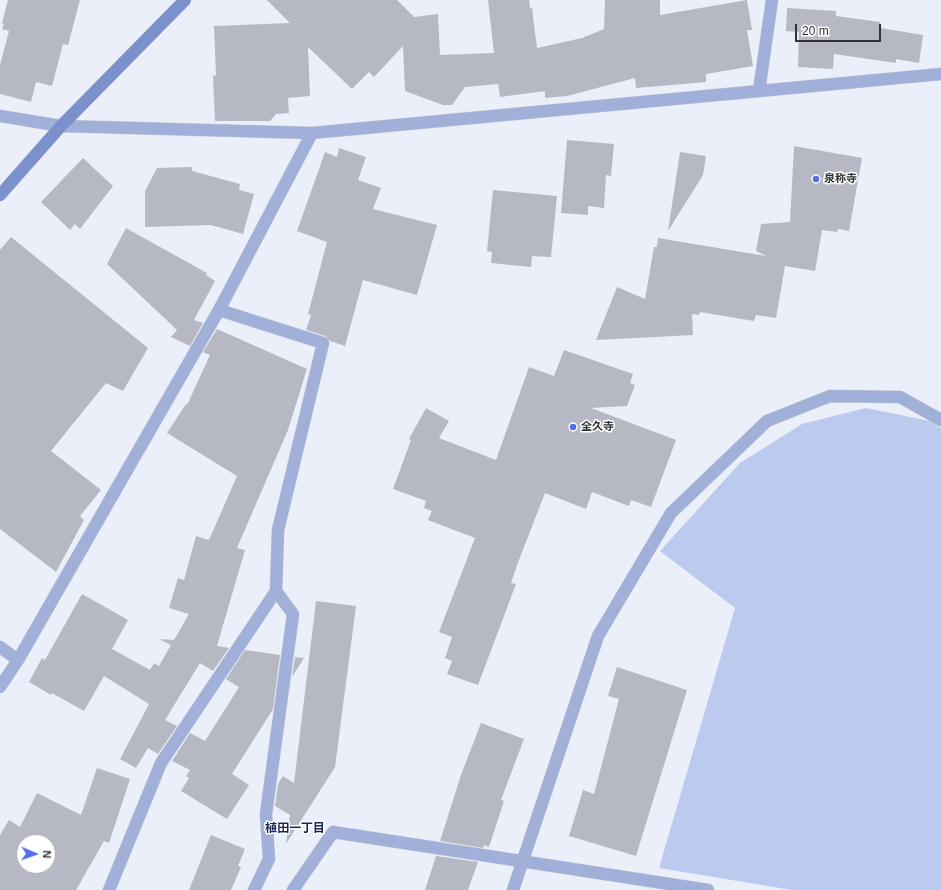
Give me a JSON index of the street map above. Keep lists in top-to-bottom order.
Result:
{
  "districts": ["植田一丁目"],
  "places": ["泉称寺", "全久寺"],
  "scale_bar": "20 m",
  "north": "right"
}
